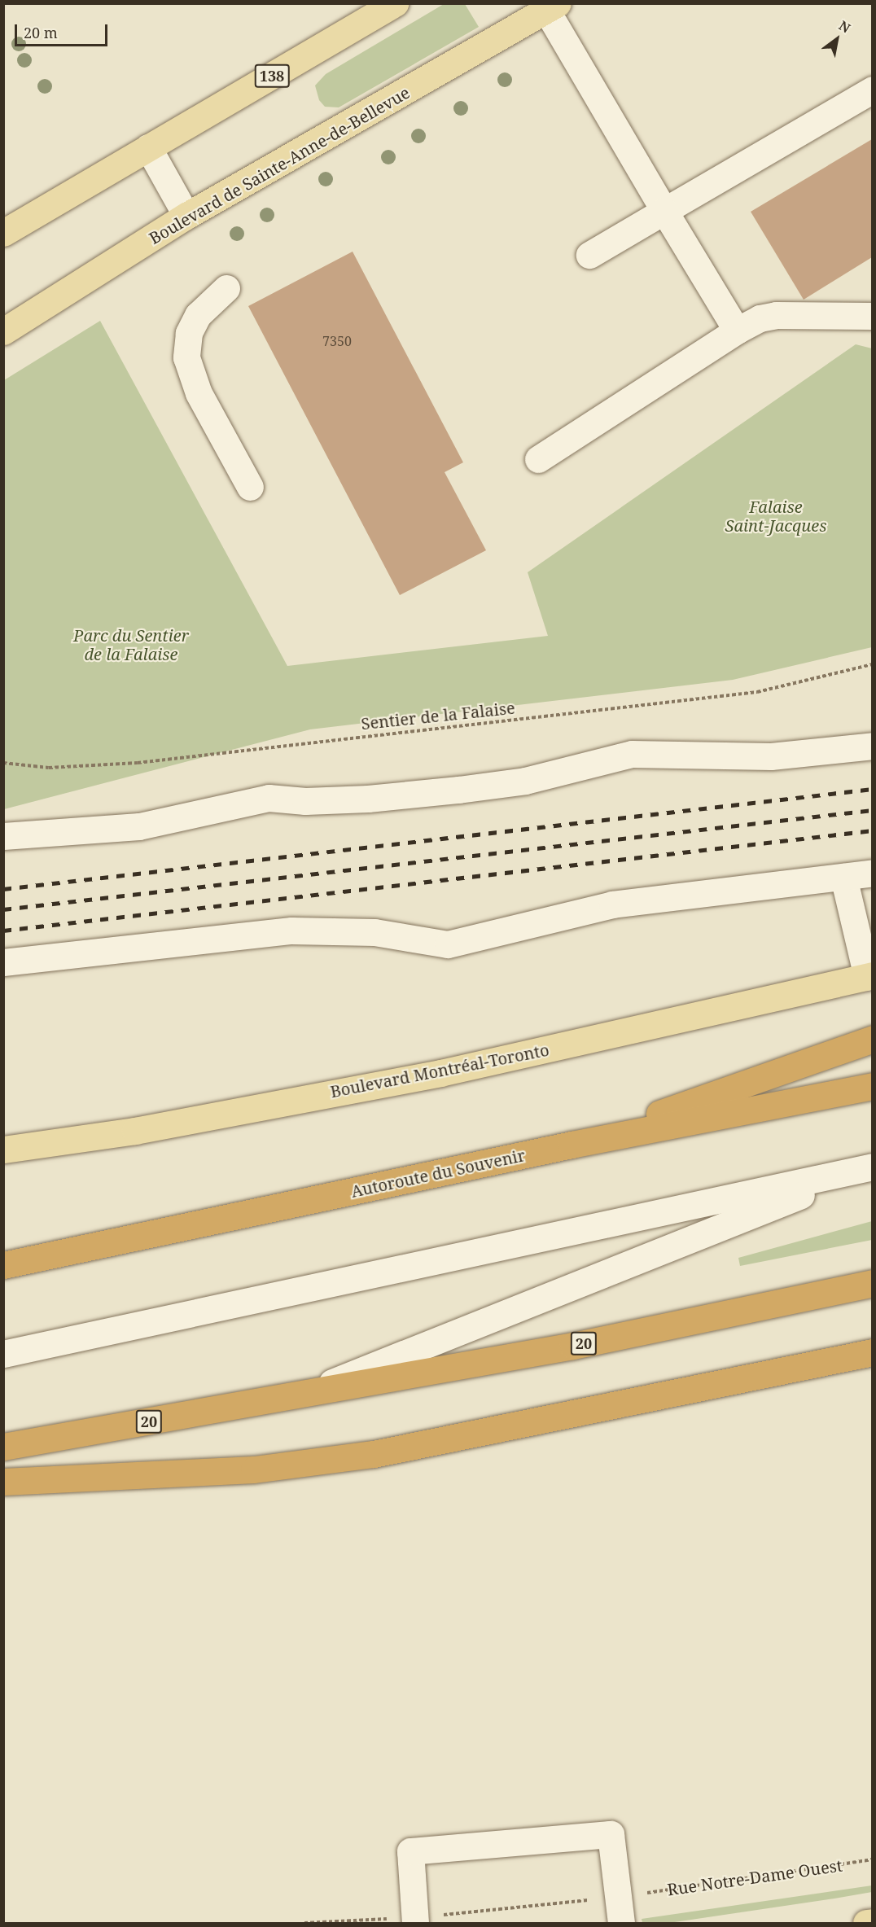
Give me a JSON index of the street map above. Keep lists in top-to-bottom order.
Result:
{
  "streets": {
    "highway": ["Autoroute du Souvenir", "20"],
    "main road": ["138", "Boulevard de Sainte-Anne-de-Bellevue", "Boulevard Montréal-Toronto"],
    "path": ["Sentier de la Falaise", "Rue Notre-Dame Ouest"]
  },
  "parks": ["Falaise Saint-Jacques", "Parc du Sentier de la Falaise"],
  "house_numbers": ["7350"],
  "scale_bar": "20 m",
  "north": "top right"
}
